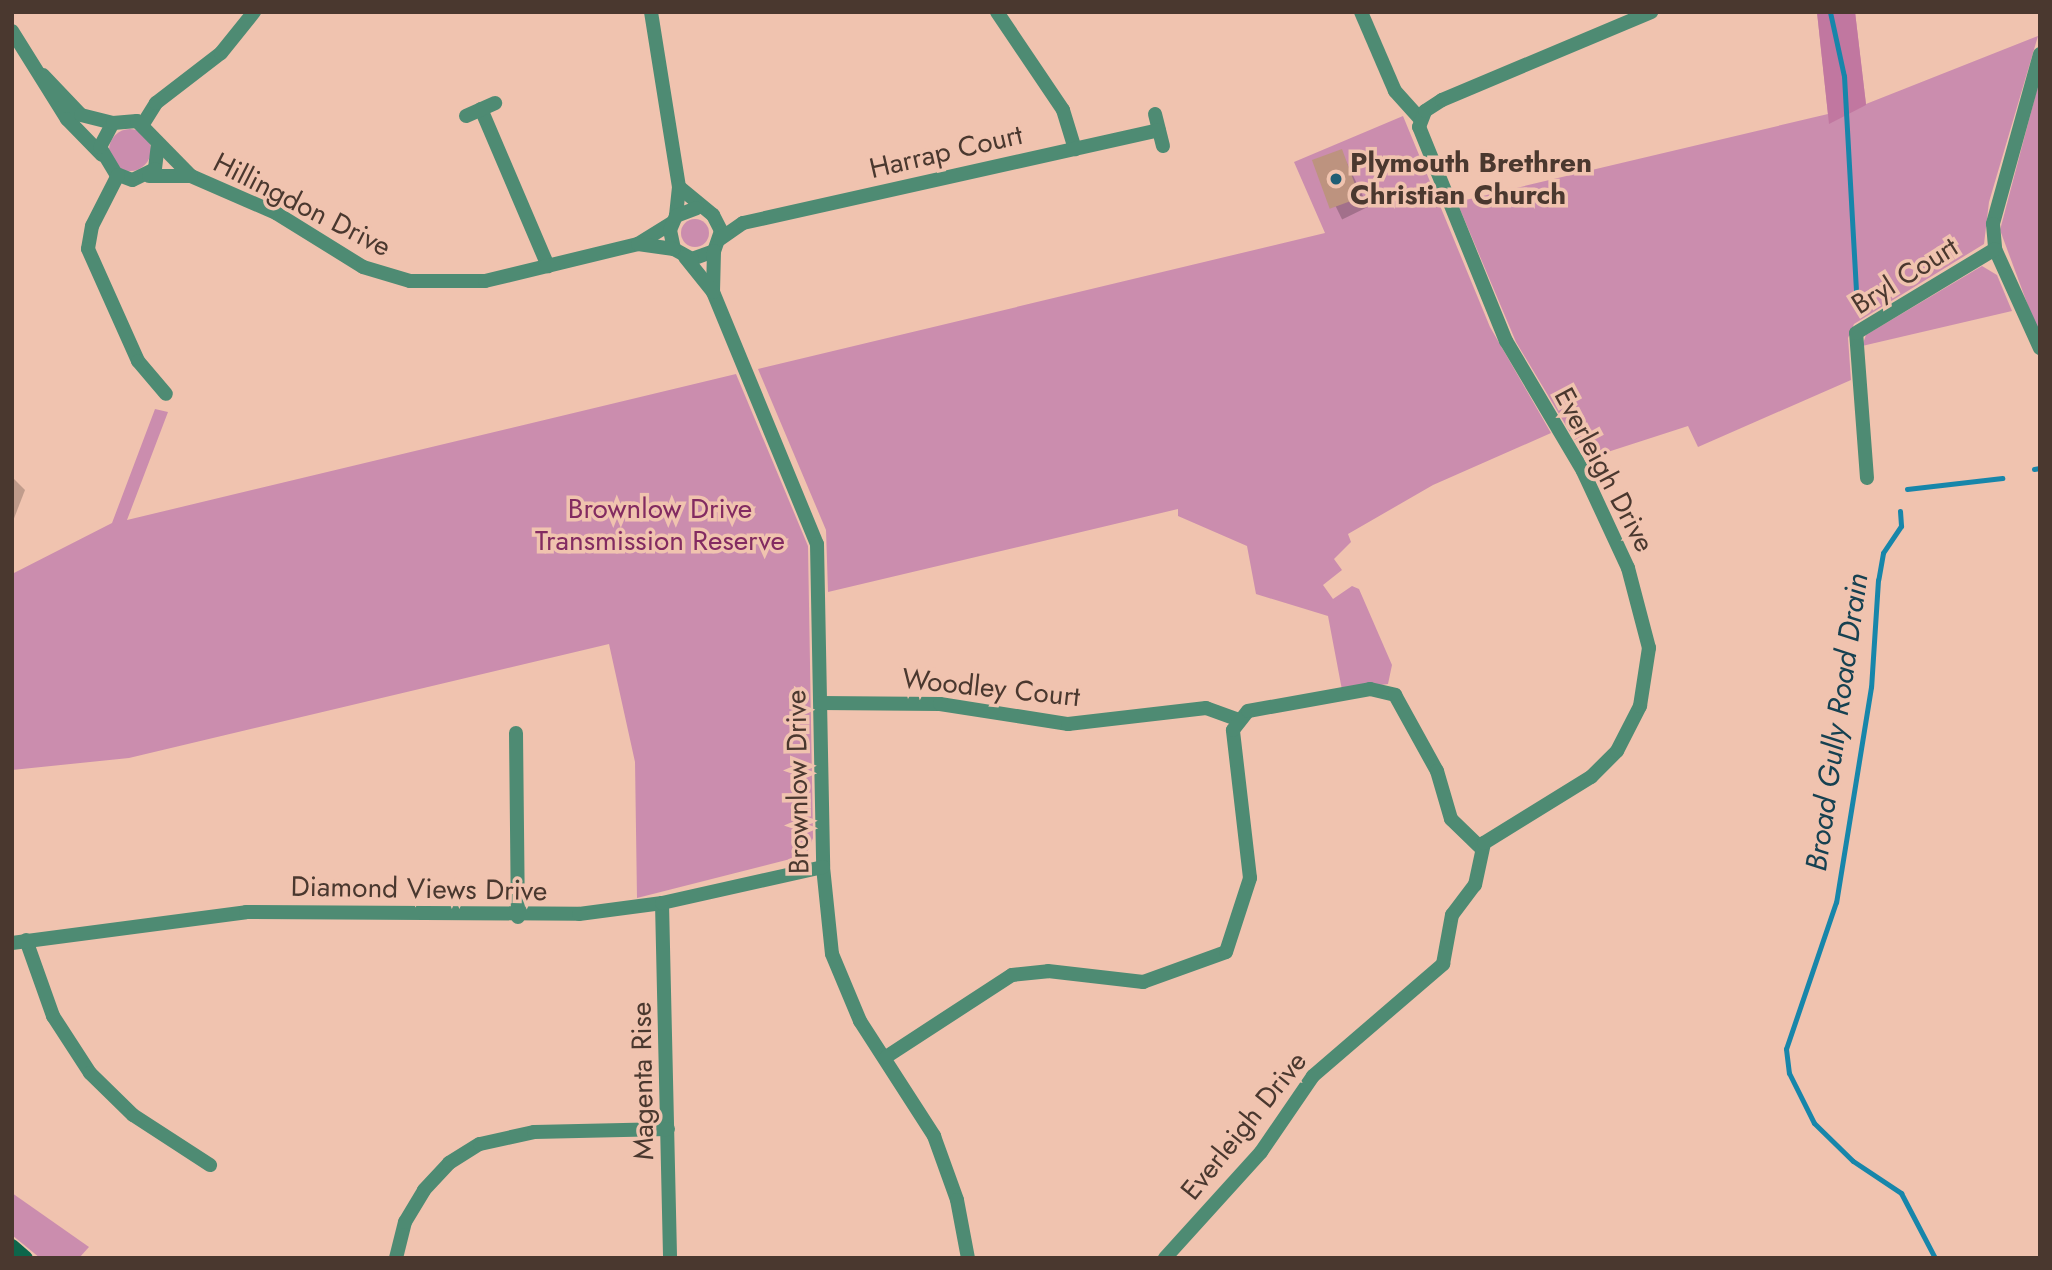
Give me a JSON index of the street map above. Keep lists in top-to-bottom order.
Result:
{
  "streets": {
    "street": [
      "Harrap Court",
      "Hillingdon Drive",
      "Bryl Court",
      "Everleigh Drive",
      "Woodley Court",
      "Brownlow Drive",
      "Diamond Views Drive",
      "Magenta Rise"
    ]
  },
  "crossings": [
    ["Harrap Court", "Hillingdon Drive"],
    ["Harrap Court", "Brownlow Drive"],
    ["Hillingdon Drive", "Brownlow Drive"],
    ["Woodley Court", "Brownlow Drive"],
    ["Brownlow Drive", "Diamond Views Drive"],
    ["Diamond Views Drive", "Magenta Rise"]
  ],
  "water": ["Broad Gully Road Drain"],
  "parks": ["Brownlow Drive Transmission Reserve"],
  "places": ["Plymouth Brethren Christian Church"]
}
